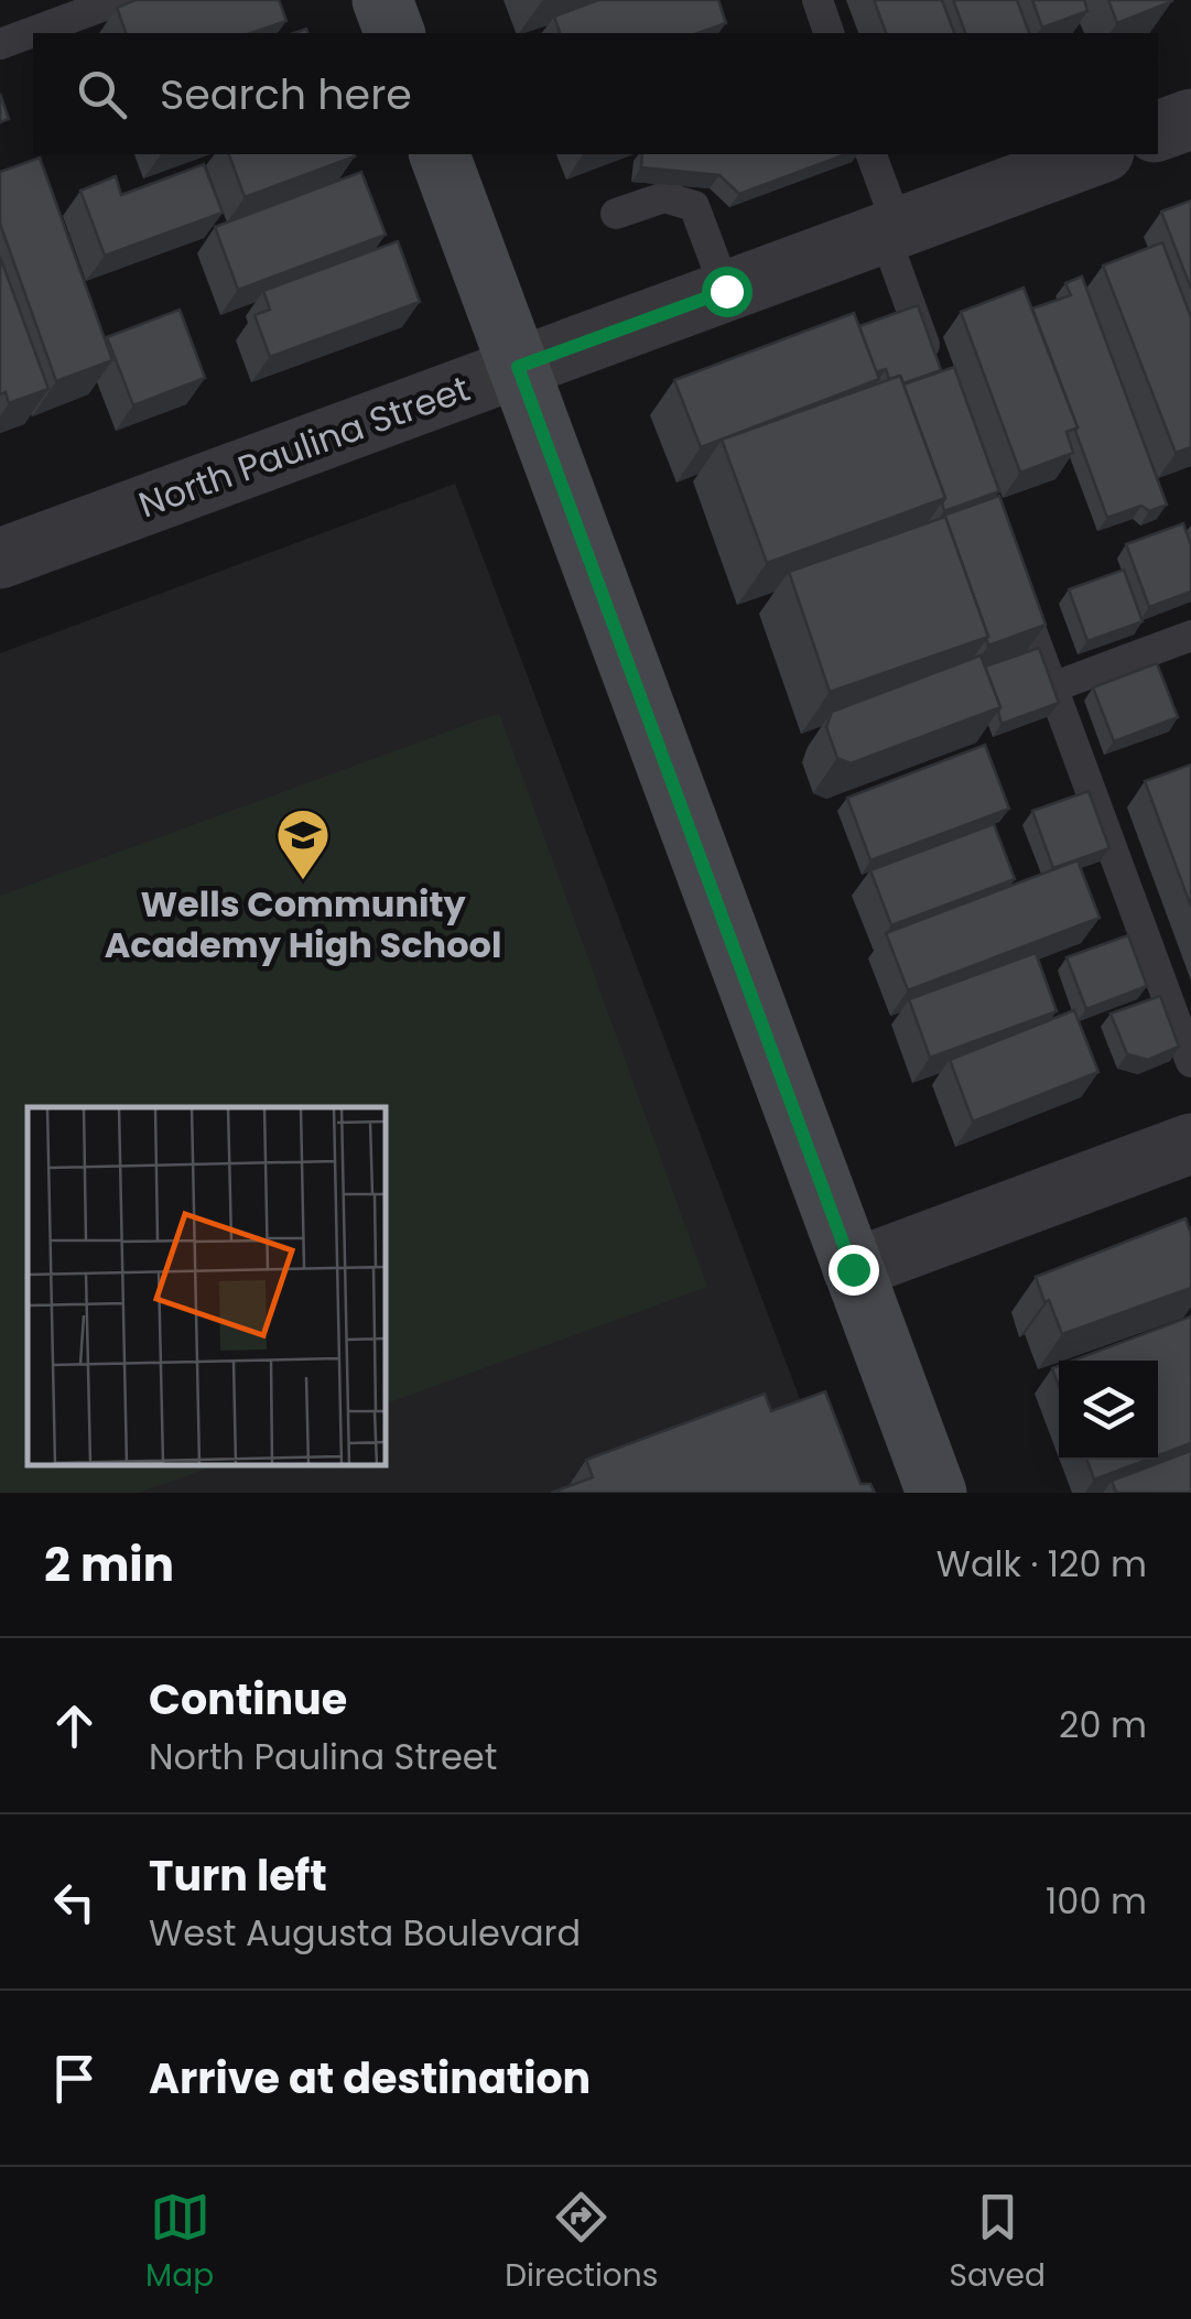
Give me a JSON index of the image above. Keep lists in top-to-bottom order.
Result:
{
  "streets": {
    "street": ["North Paulina Street"]
  },
  "places": {
    "school or university": ["Wells Community Academy High School"]
  },
  "page": {
    "search": "Search here",
    "heading": ["2 min", "Walk · 120 m"],
    "list": [
      ["Continue", "North Paulina Street", "20 m"],
      ["Turn left", "West Augusta Boulevard", "100 m"],
      "Arrive at destination"
    ],
    "nav": ["Map", "Directions", "Saved"]
  }
}
